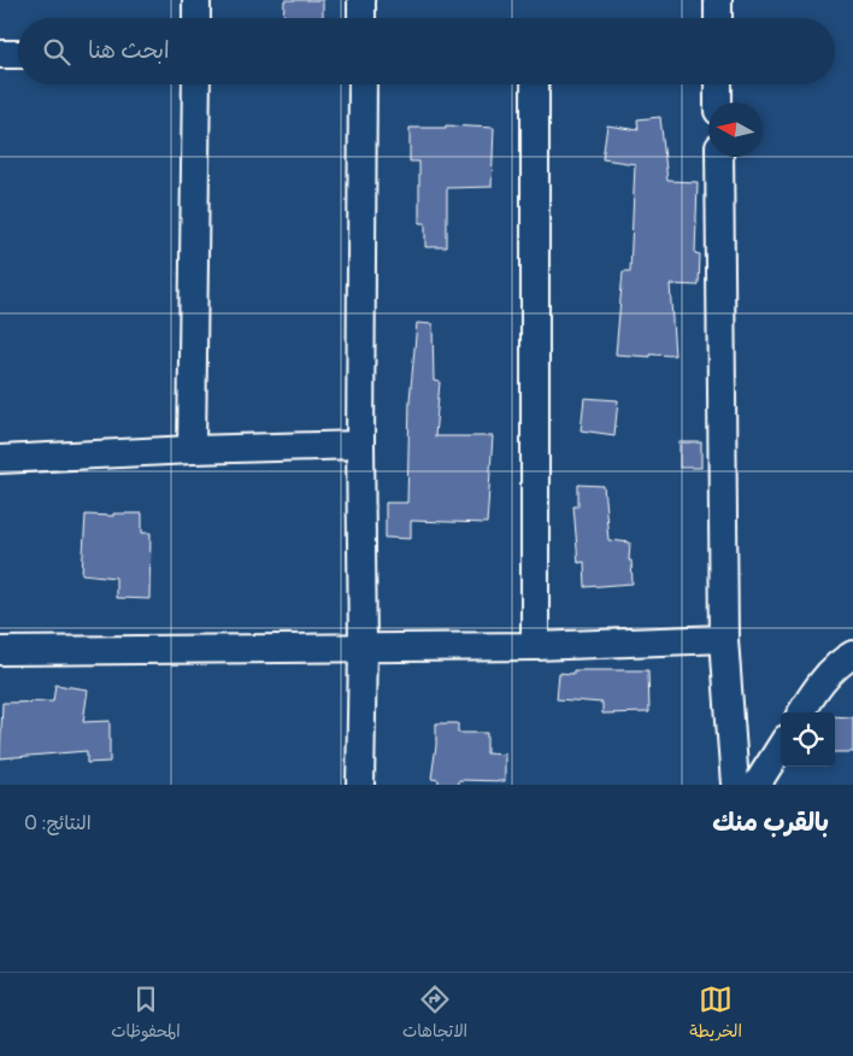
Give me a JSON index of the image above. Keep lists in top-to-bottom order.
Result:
{
  "north": "left",
  "page": {
    "search": "ابحث هنا",
    "heading": ["بالقرب منك", "النتائج: 0"],
    "nav": ["الخريطة", "الاتجاهات", "المحفوظات"]
  }
}
